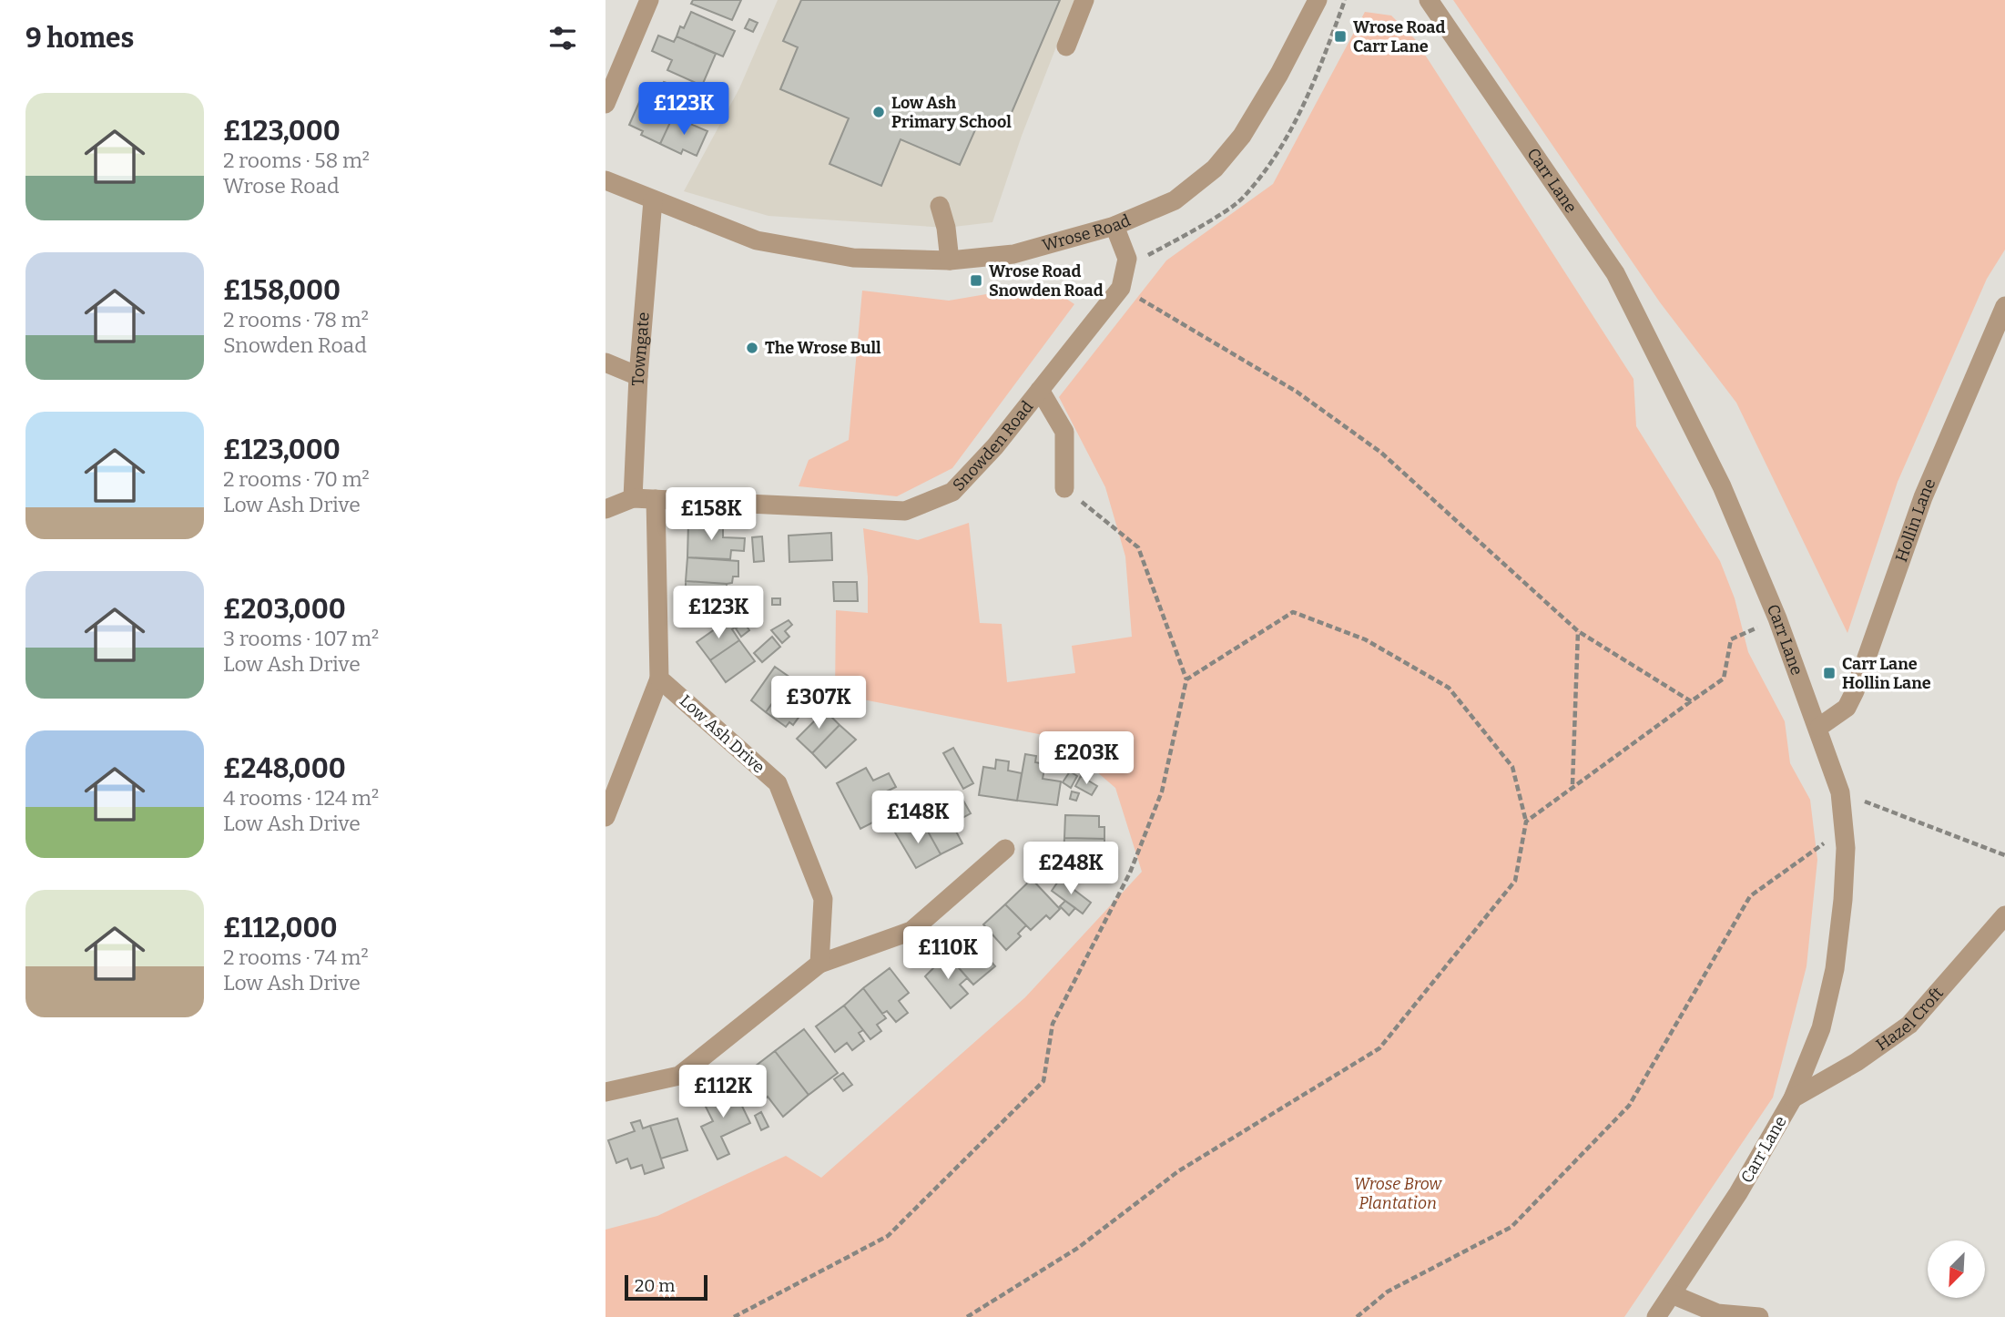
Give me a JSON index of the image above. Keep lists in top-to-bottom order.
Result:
{
  "streets": {
    "street": [
      "Carr Lane",
      "Wrose Road",
      "Towngate",
      "Snowden Road",
      "Hollin Lane",
      "Low Ash Drive",
      "Hazel Croft"
    ]
  },
  "crossings": [
    ["Carr Lane", "Hollin Lane"],
    ["Carr Lane", "Hazel Croft"],
    ["Wrose Road", "Towngate"],
    ["Wrose Road", "Snowden Road"],
    ["Towngate", "Snowden Road"]
  ],
  "parks": ["Wrose Brow Plantation"],
  "places": {
    "transit": ["Wrose Road Carr Lane", "Wrose Road Snowden Road", "Carr Lane Hollin Lane"],
    "other": ["Low Ash Primary School", "The Wrose Bull"]
  },
  "scale_bar": "20 m",
  "north": "bottom left",
  "page": {
    "heading": "9 homes",
    "list": [
      {
        "name": "£123,000",
        "note": "2 rooms · 58 m² · Wrose Road"
      },
      {
        "name": "£158,000",
        "note": "2 rooms · 78 m² · Snowden Road"
      },
      {
        "name": "£123,000",
        "note": "2 rooms · 70 m² · Low Ash Drive"
      },
      {
        "name": "£203,000",
        "note": "3 rooms · 107 m² · Low Ash Drive"
      },
      {
        "name": "£248,000",
        "note": "4 rooms · 124 m² · Low Ash Drive"
      },
      {
        "name": "£112,000",
        "note": "2 rooms · 74 m² · Low Ash Drive"
      }
    ],
    "price": [
      "£123K",
      "£158K",
      "£123K",
      "£307K",
      "£203K",
      "£148K",
      "£248K",
      "£110K",
      "£112K"
    ],
    "scale": "20 m"
  }
}
